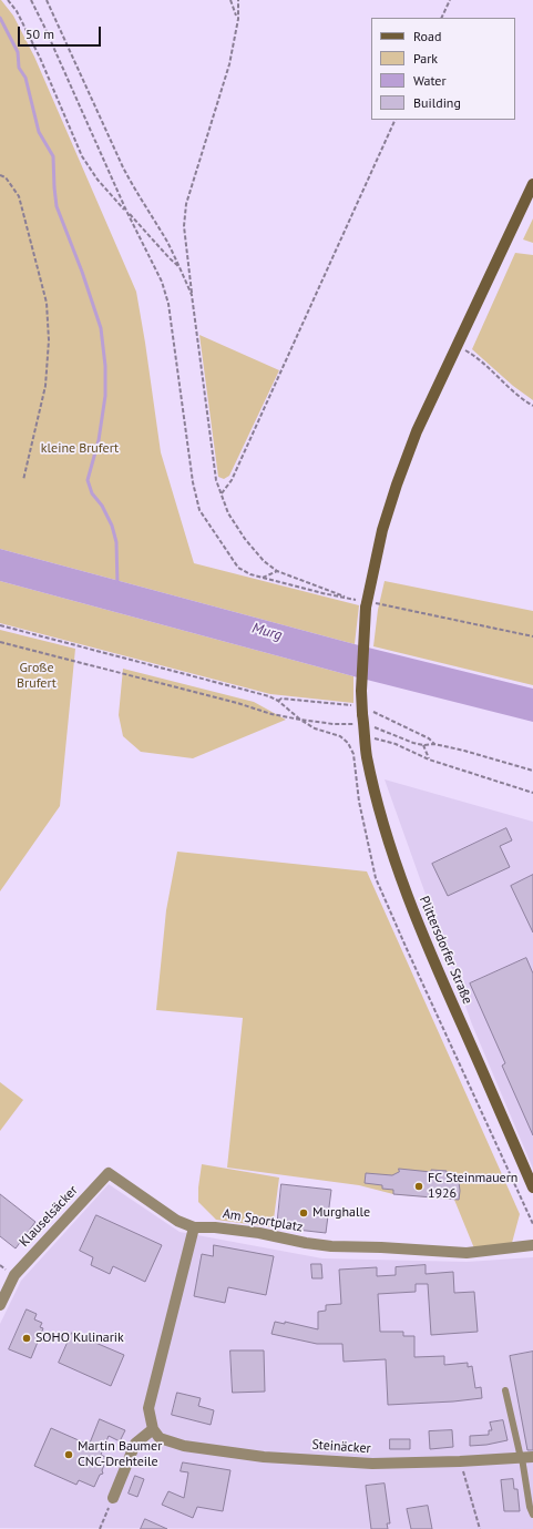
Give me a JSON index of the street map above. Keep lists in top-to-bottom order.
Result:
{
  "streets": {
    "main road": ["Plittersdorfer Straße"],
    "street": ["Klauselsäcker", "Am Sportplatz", "Steinäcker"]
  },
  "crossings": [
    ["Klauselsäcker", "Am Sportplatz"]
  ],
  "water": ["Murg"],
  "parks": ["kleine Brufert", "Große Brufert"],
  "places": [
    "FC Steinmauern 1926",
    "Murghalle",
    "SOHO Kulinarik",
    "Martin Baumer CNC-Drehteile"
  ],
  "legend": [
    "Road",
    "Park",
    "Water",
    "Building"
  ],
  "scale_bar": "50 m"
}
